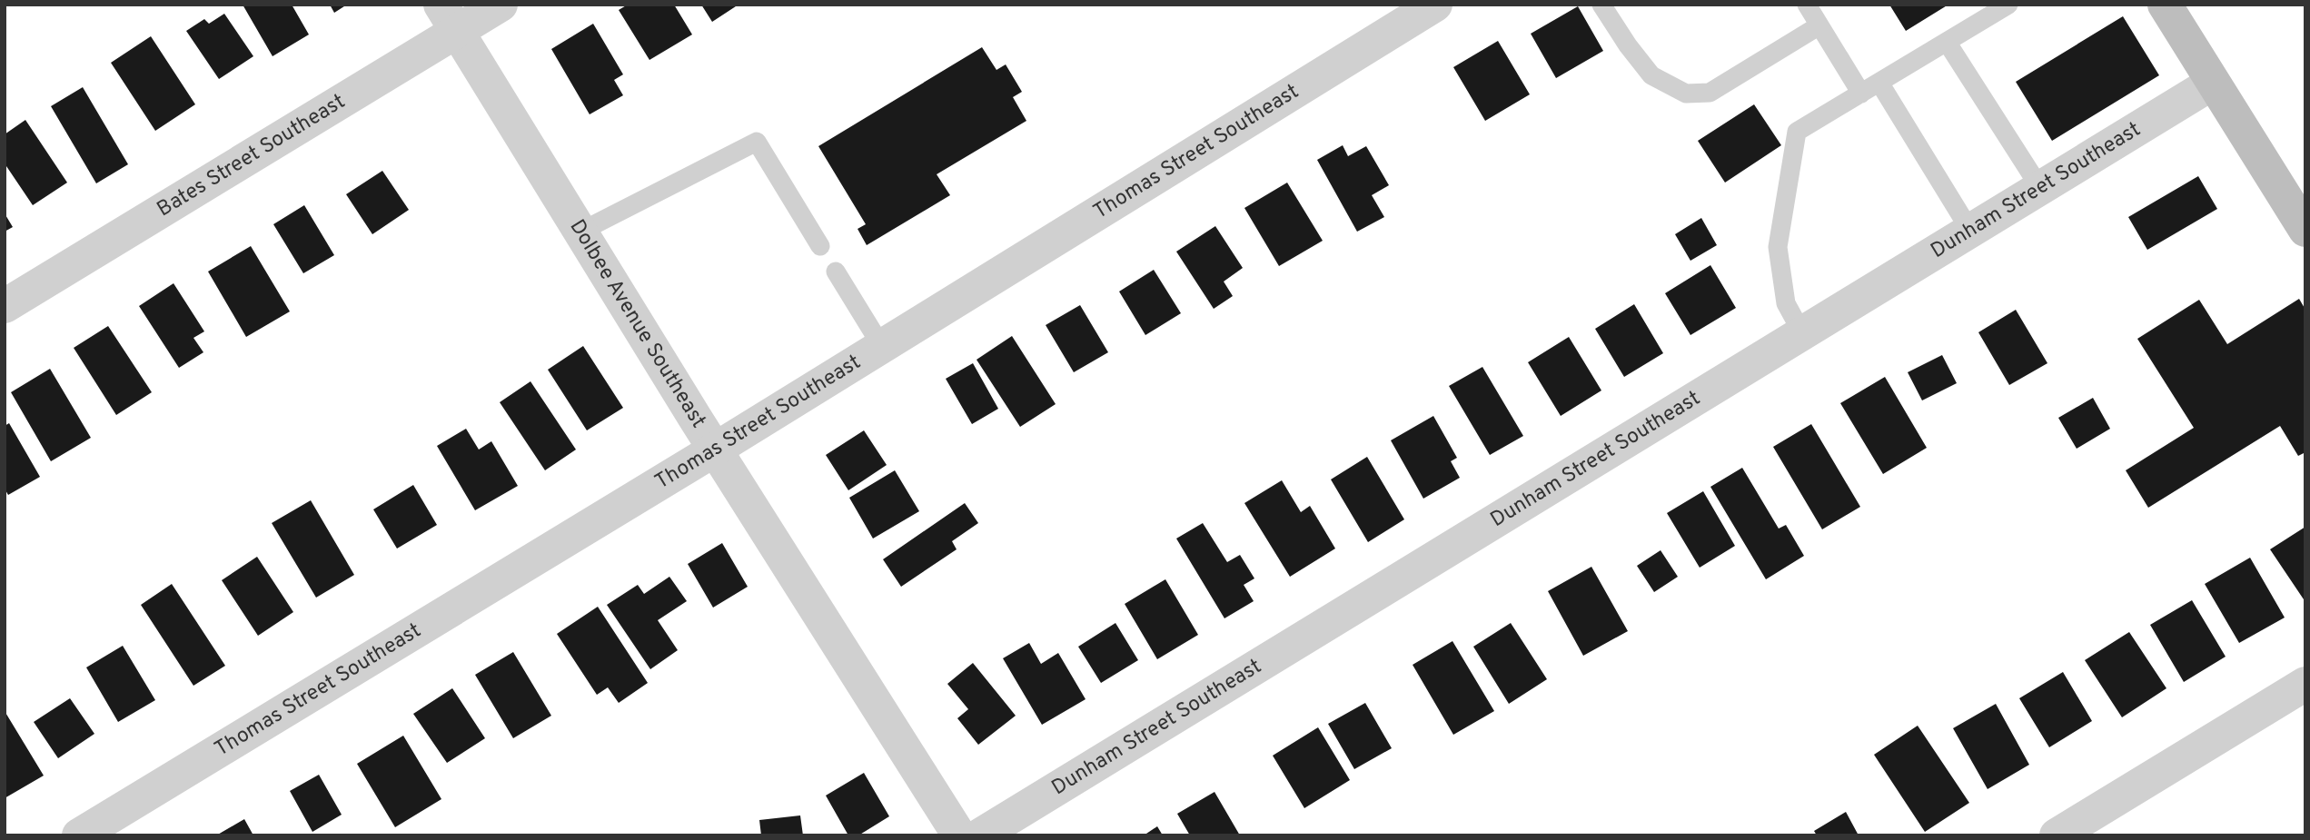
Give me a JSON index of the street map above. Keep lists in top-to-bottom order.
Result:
{
  "streets": {
    "street": [
      "Thomas Street Southeast",
      "Bates Street Southeast",
      "Dunham Street Southeast",
      "Dolbee Avenue Southeast"
    ]
  },
  "crossings": [
    ["Thomas Street Southeast", "Dolbee Avenue Southeast"],
    ["Bates Street Southeast", "Dolbee Avenue Southeast"]
  ]
}
